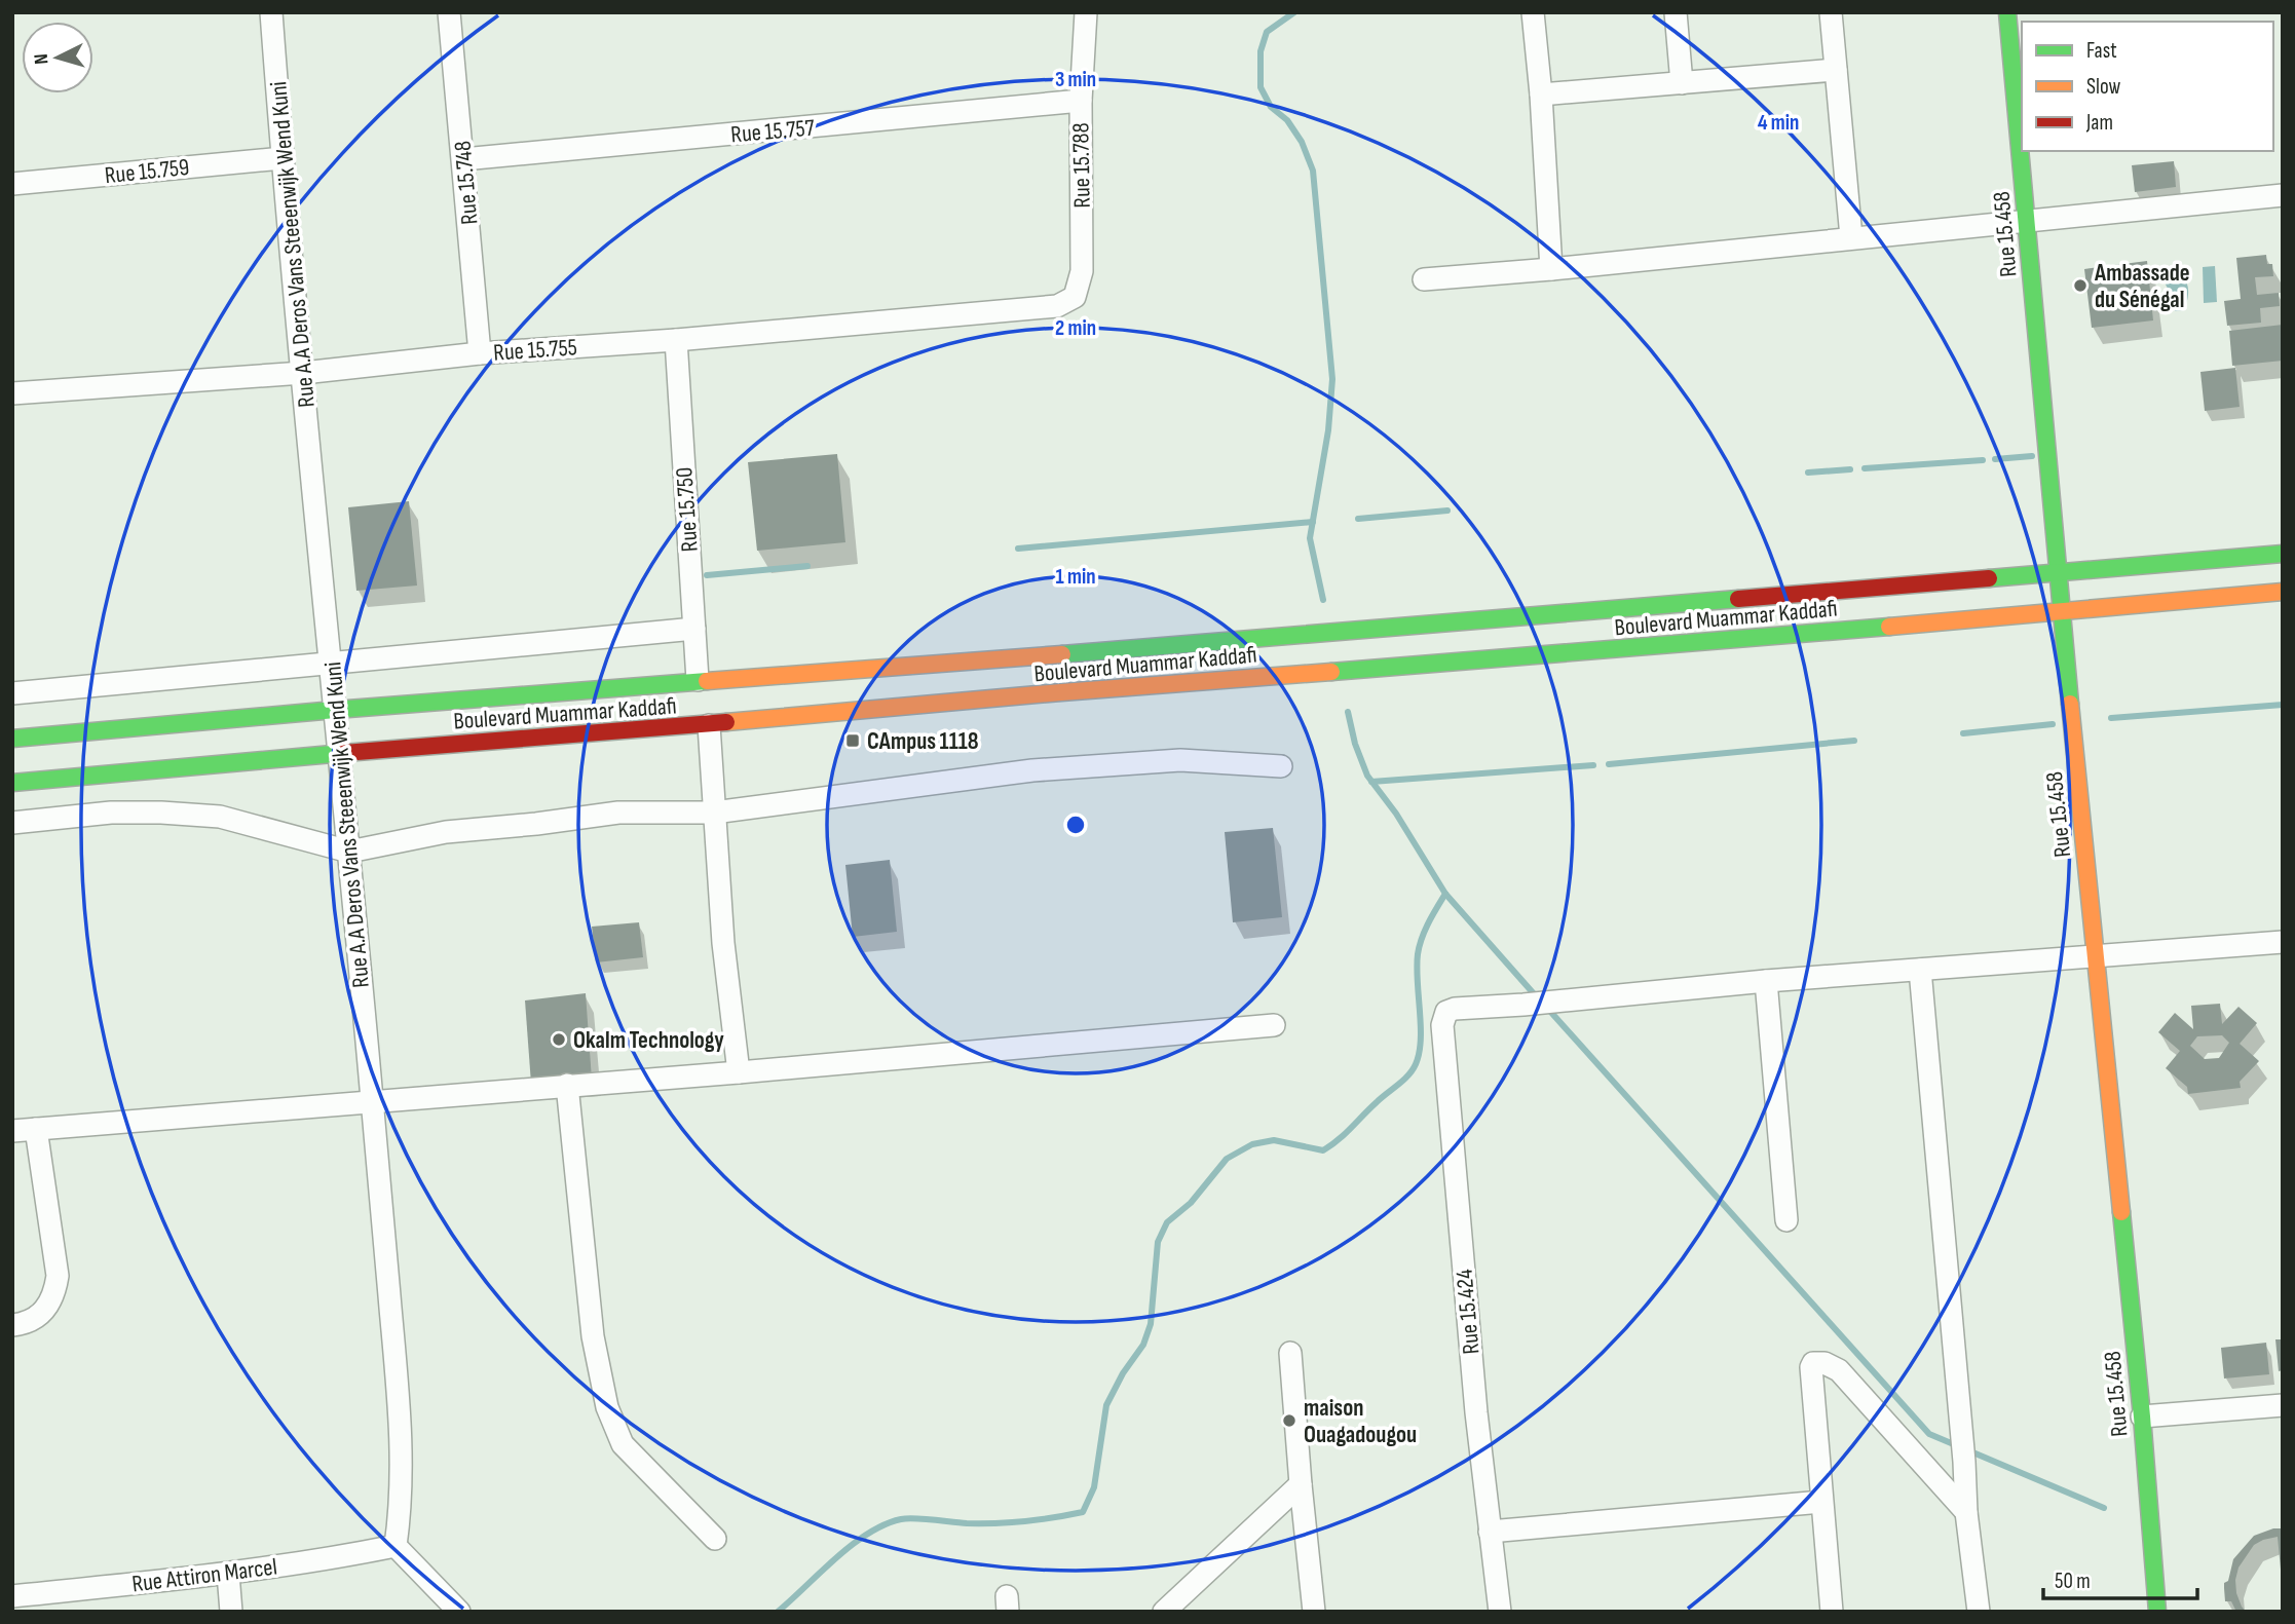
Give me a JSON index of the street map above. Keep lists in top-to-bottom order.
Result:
{
  "streets": {
    "main road": ["Rue 15.458", "Boulevard Muammar Kaddafi"],
    "street": [
      "Rue 15.757",
      "Rue 15.788",
      "Rue 15.759",
      "Rue 15.748",
      "Rue A.A Deros Vans Steeenwijk Wend Kuni",
      "Rue 15.755",
      "Rue 15.750",
      "Rue 15.424",
      "Rue Attiron Marcel"
    ]
  },
  "crossings": [
    ["Rue 15.757", "Rue 15.788"],
    ["Rue 15.757", "Rue 15.748"],
    ["Rue 15.788", "Rue 15.755"],
    ["Rue 15.759", "Rue A.A Deros Vans Steeenwijk Wend Kuni"],
    ["Rue 15.748", "Rue 15.755"],
    ["Rue 15.458", "Boulevard Muammar Kaddafi"],
    ["Rue A.A Deros Vans Steeenwijk Wend Kuni", "Rue 15.755"],
    ["Rue A.A Deros Vans Steeenwijk Wend Kuni", "Boulevard Muammar Kaddafi"],
    ["Rue A.A Deros Vans Steeenwijk Wend Kuni", "Rue Attiron Marcel"],
    ["Rue 15.755", "Rue 15.750"],
    ["Rue 15.750", "Boulevard Muammar Kaddafi"]
  ],
  "places": {
    "other": ["Ambassade du Sénégal", "Okalm Technology", "maison Ouagadougou"],
    "transit": ["CAmpus 1118"]
  },
  "legend": ["Fast", "Slow", "Jam"],
  "scale_bar": "50 m",
  "north": "left",
  "rings": [
    "3 min",
    "4 min",
    "2 min",
    "1 min"
  ]
}
